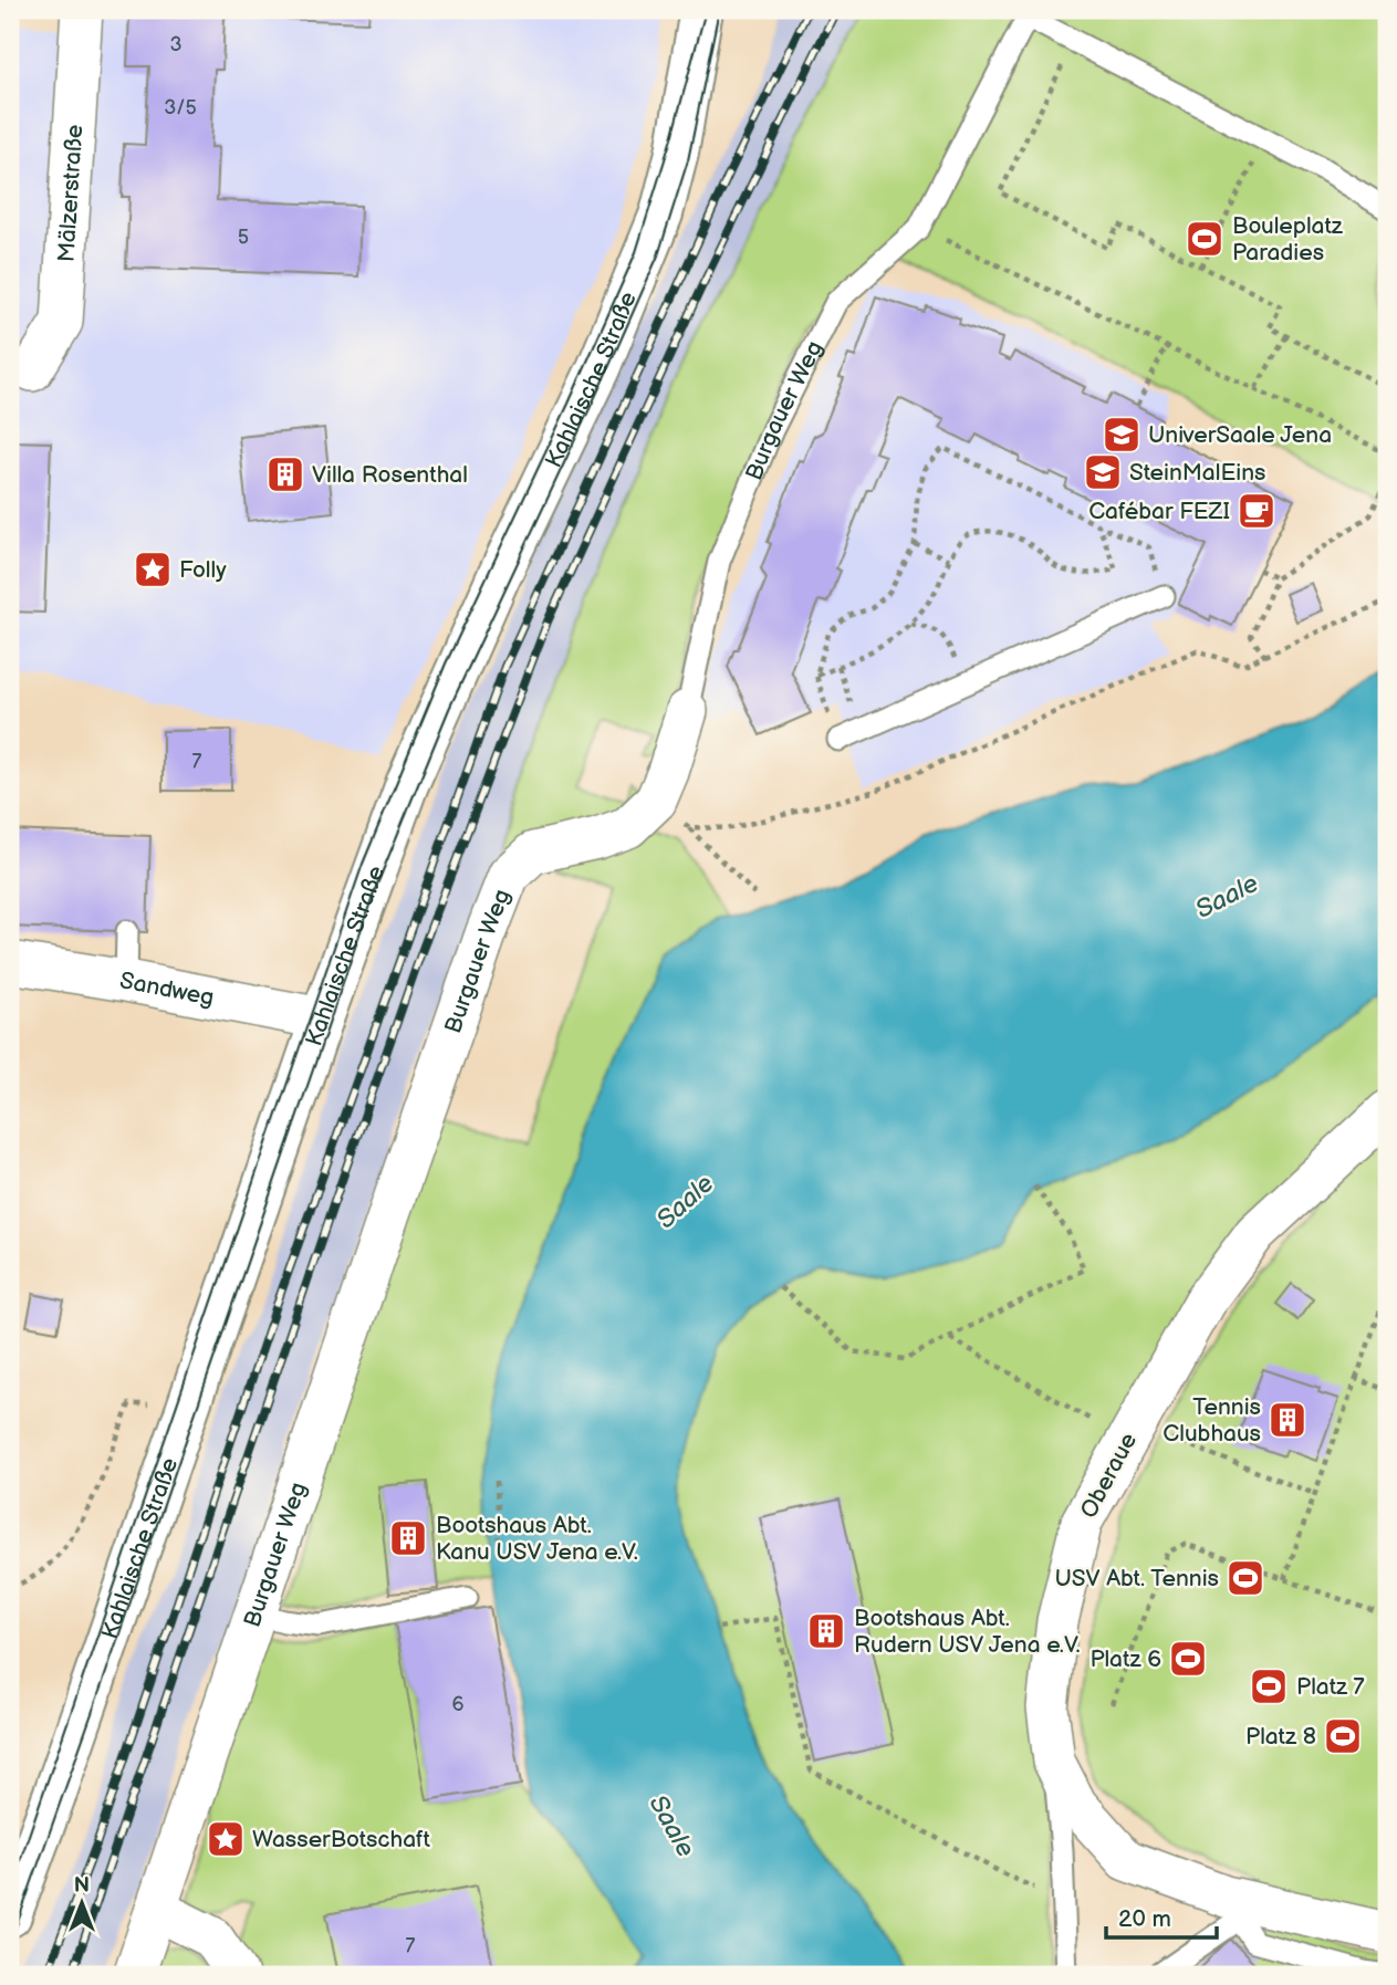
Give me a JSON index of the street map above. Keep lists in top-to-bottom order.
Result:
{
  "streets": {
    "main road": ["Kahlaische Straße"],
    "street": [
      "Mälzerstraße",
      "Burgauer Weg",
      "Sandweg",
      "Oberaue"
    ]
  },
  "crossings": [
    ["Kahlaische Straße", "Sandweg"]
  ],
  "water": ["Saale"],
  "places": {
    "sports": [
      "Bouleplatz Paradies",
      "USV Abt. Tennis",
      "Platz 6",
      "Platz 7",
      "Platz 8"
    ],
    "school or university": ["UniverSaale Jena", "SteinMalEins"],
    "building": [
      "Villa Rosenthal",
      "Tennis Clubhaus",
      "Bootshaus Abt. Kanu USV Jena e.V.",
      "Bootshaus Abt. Rudern USV Jena e.V."
    ],
    "cafe": ["Cafébar FEZI"],
    "place": ["Folly", "WasserBotschaft"]
  },
  "house_numbers": [
    "3",
    "3/5",
    "5",
    "7",
    "6",
    "7"
  ],
  "scale_bar": "20 m",
  "north": "top"
}
